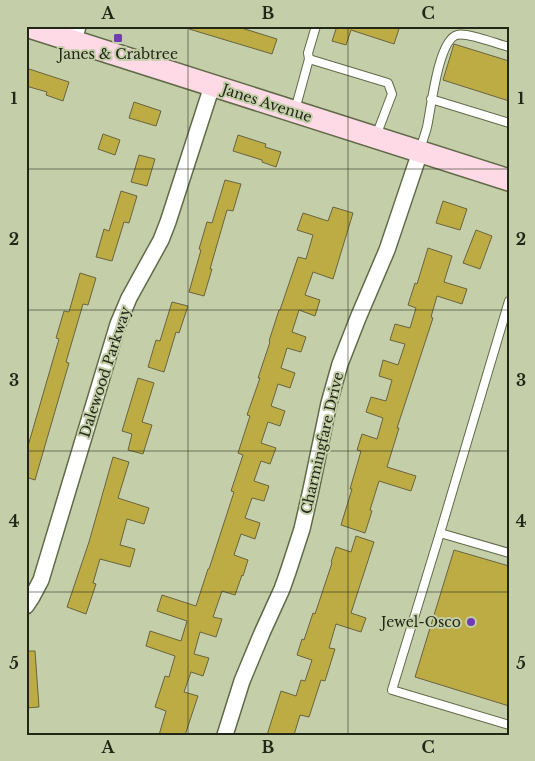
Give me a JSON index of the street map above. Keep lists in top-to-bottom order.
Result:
{
  "streets": {
    "street": ["Janes Avenue", "Dalewood Parkway", "Charmingfare Drive"]
  },
  "crossings": [
    ["Janes Avenue", "Dalewood Parkway"],
    ["Janes Avenue", "Charmingfare Drive"]
  ],
  "places": {
    "transit": ["Janes & Crabtree"],
    "other": ["Jewel-Osco"]
  },
  "grid": {
    "columns": ["A", "B", "C"],
    "rows": [
      "1",
      "2",
      "3",
      "4",
      "5"
    ]
  }
}
